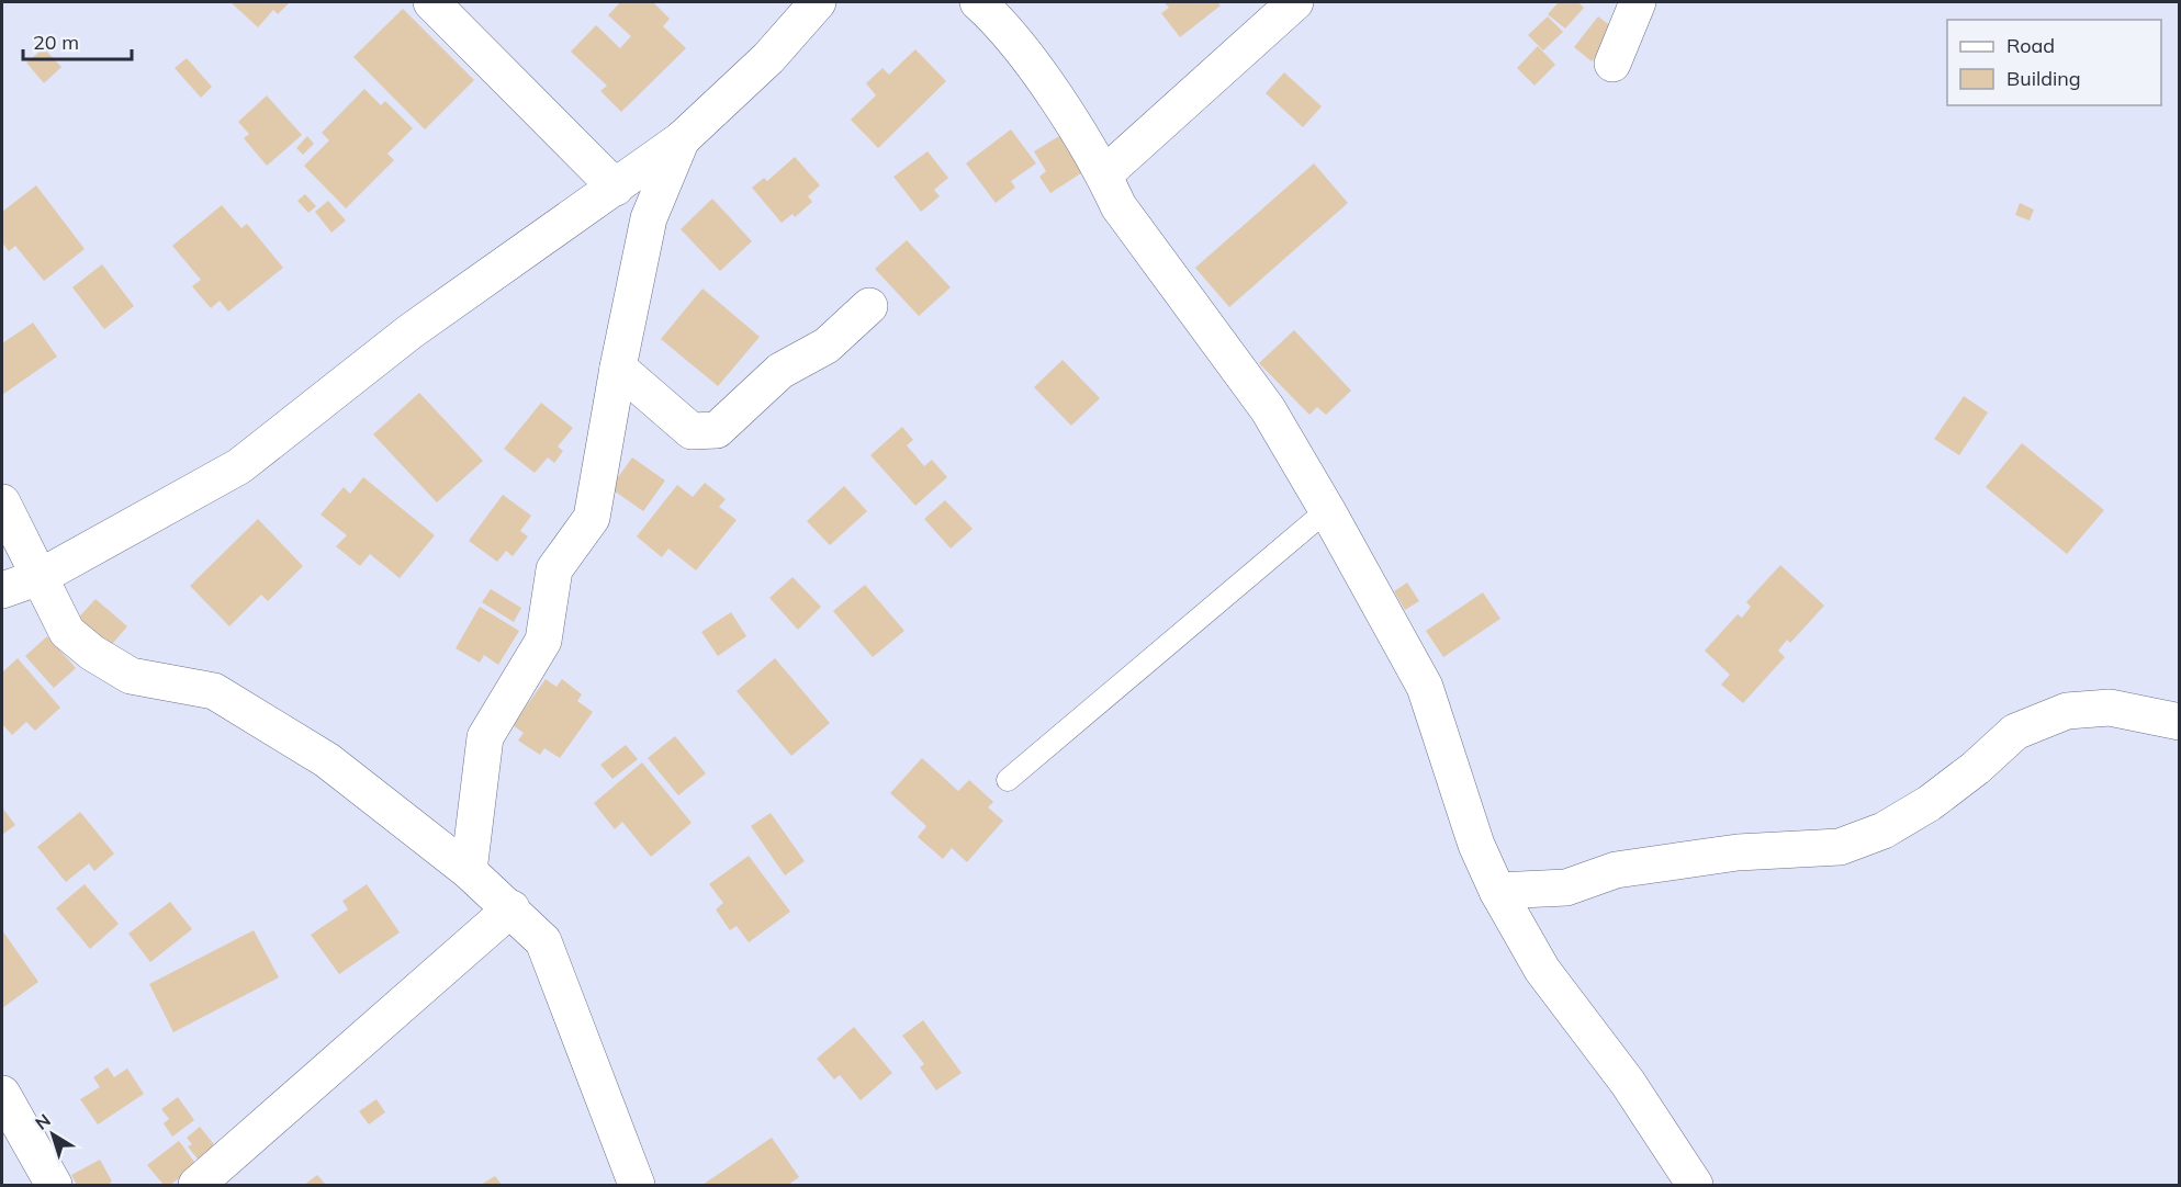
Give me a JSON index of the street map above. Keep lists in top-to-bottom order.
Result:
{
  "legend": ["Road", "Building"],
  "scale_bar": "20 m",
  "north": "top left"
}
